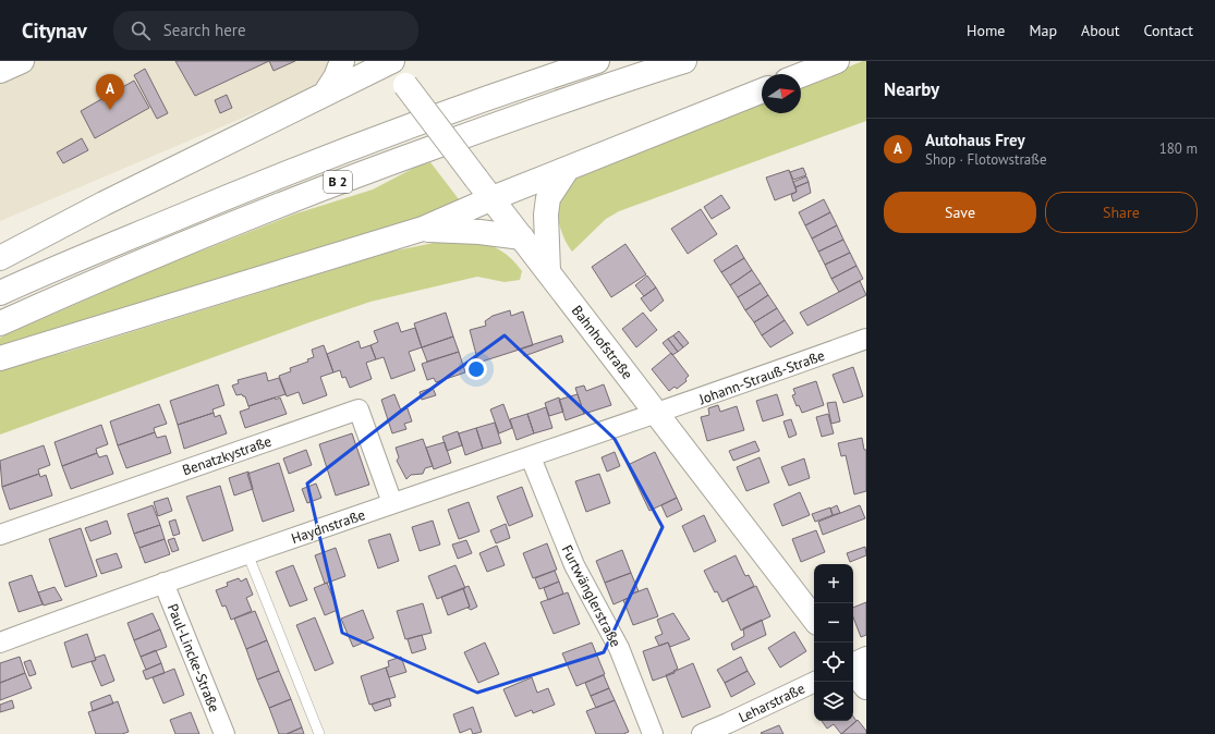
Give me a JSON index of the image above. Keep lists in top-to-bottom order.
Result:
{
  "streets": {
    "main road": ["B 2", "Bahnhofstraße"],
    "street": [
      "Johann-Strauß-Straße",
      "Benatzkystraße",
      "Haydnstraße",
      "Furtwänglerstraße",
      "Paul-Lincke-Straße",
      "Leharstraße"
    ]
  },
  "crossings": [
    ["Bahnhofstraße", "Johann-Strauß-Straße"],
    ["Bahnhofstraße", "Haydnstraße"],
    ["Johann-Strauß-Straße", "Haydnstraße"],
    ["Benatzkystraße", "Haydnstraße"],
    ["Haydnstraße", "Furtwänglerstraße"],
    ["Haydnstraße", "Paul-Lincke-Straße"]
  ],
  "north": "right",
  "page": {
    "header": "Citynav",
    "search": "Search here",
    "nav": [
      "Home",
      "Map",
      "About",
      "Contact"
    ],
    "heading": "Nearby",
    "pins": "A",
    "list": [
      {
        "mark": "A",
        "name": "Autohaus Frey",
        "note": "Shop · Flotowstraße",
        "value": "180 m"
      }
    ],
    "buttons": ["Save", "Share"],
    "map_buttons": ["+", "−"]
  }
}
